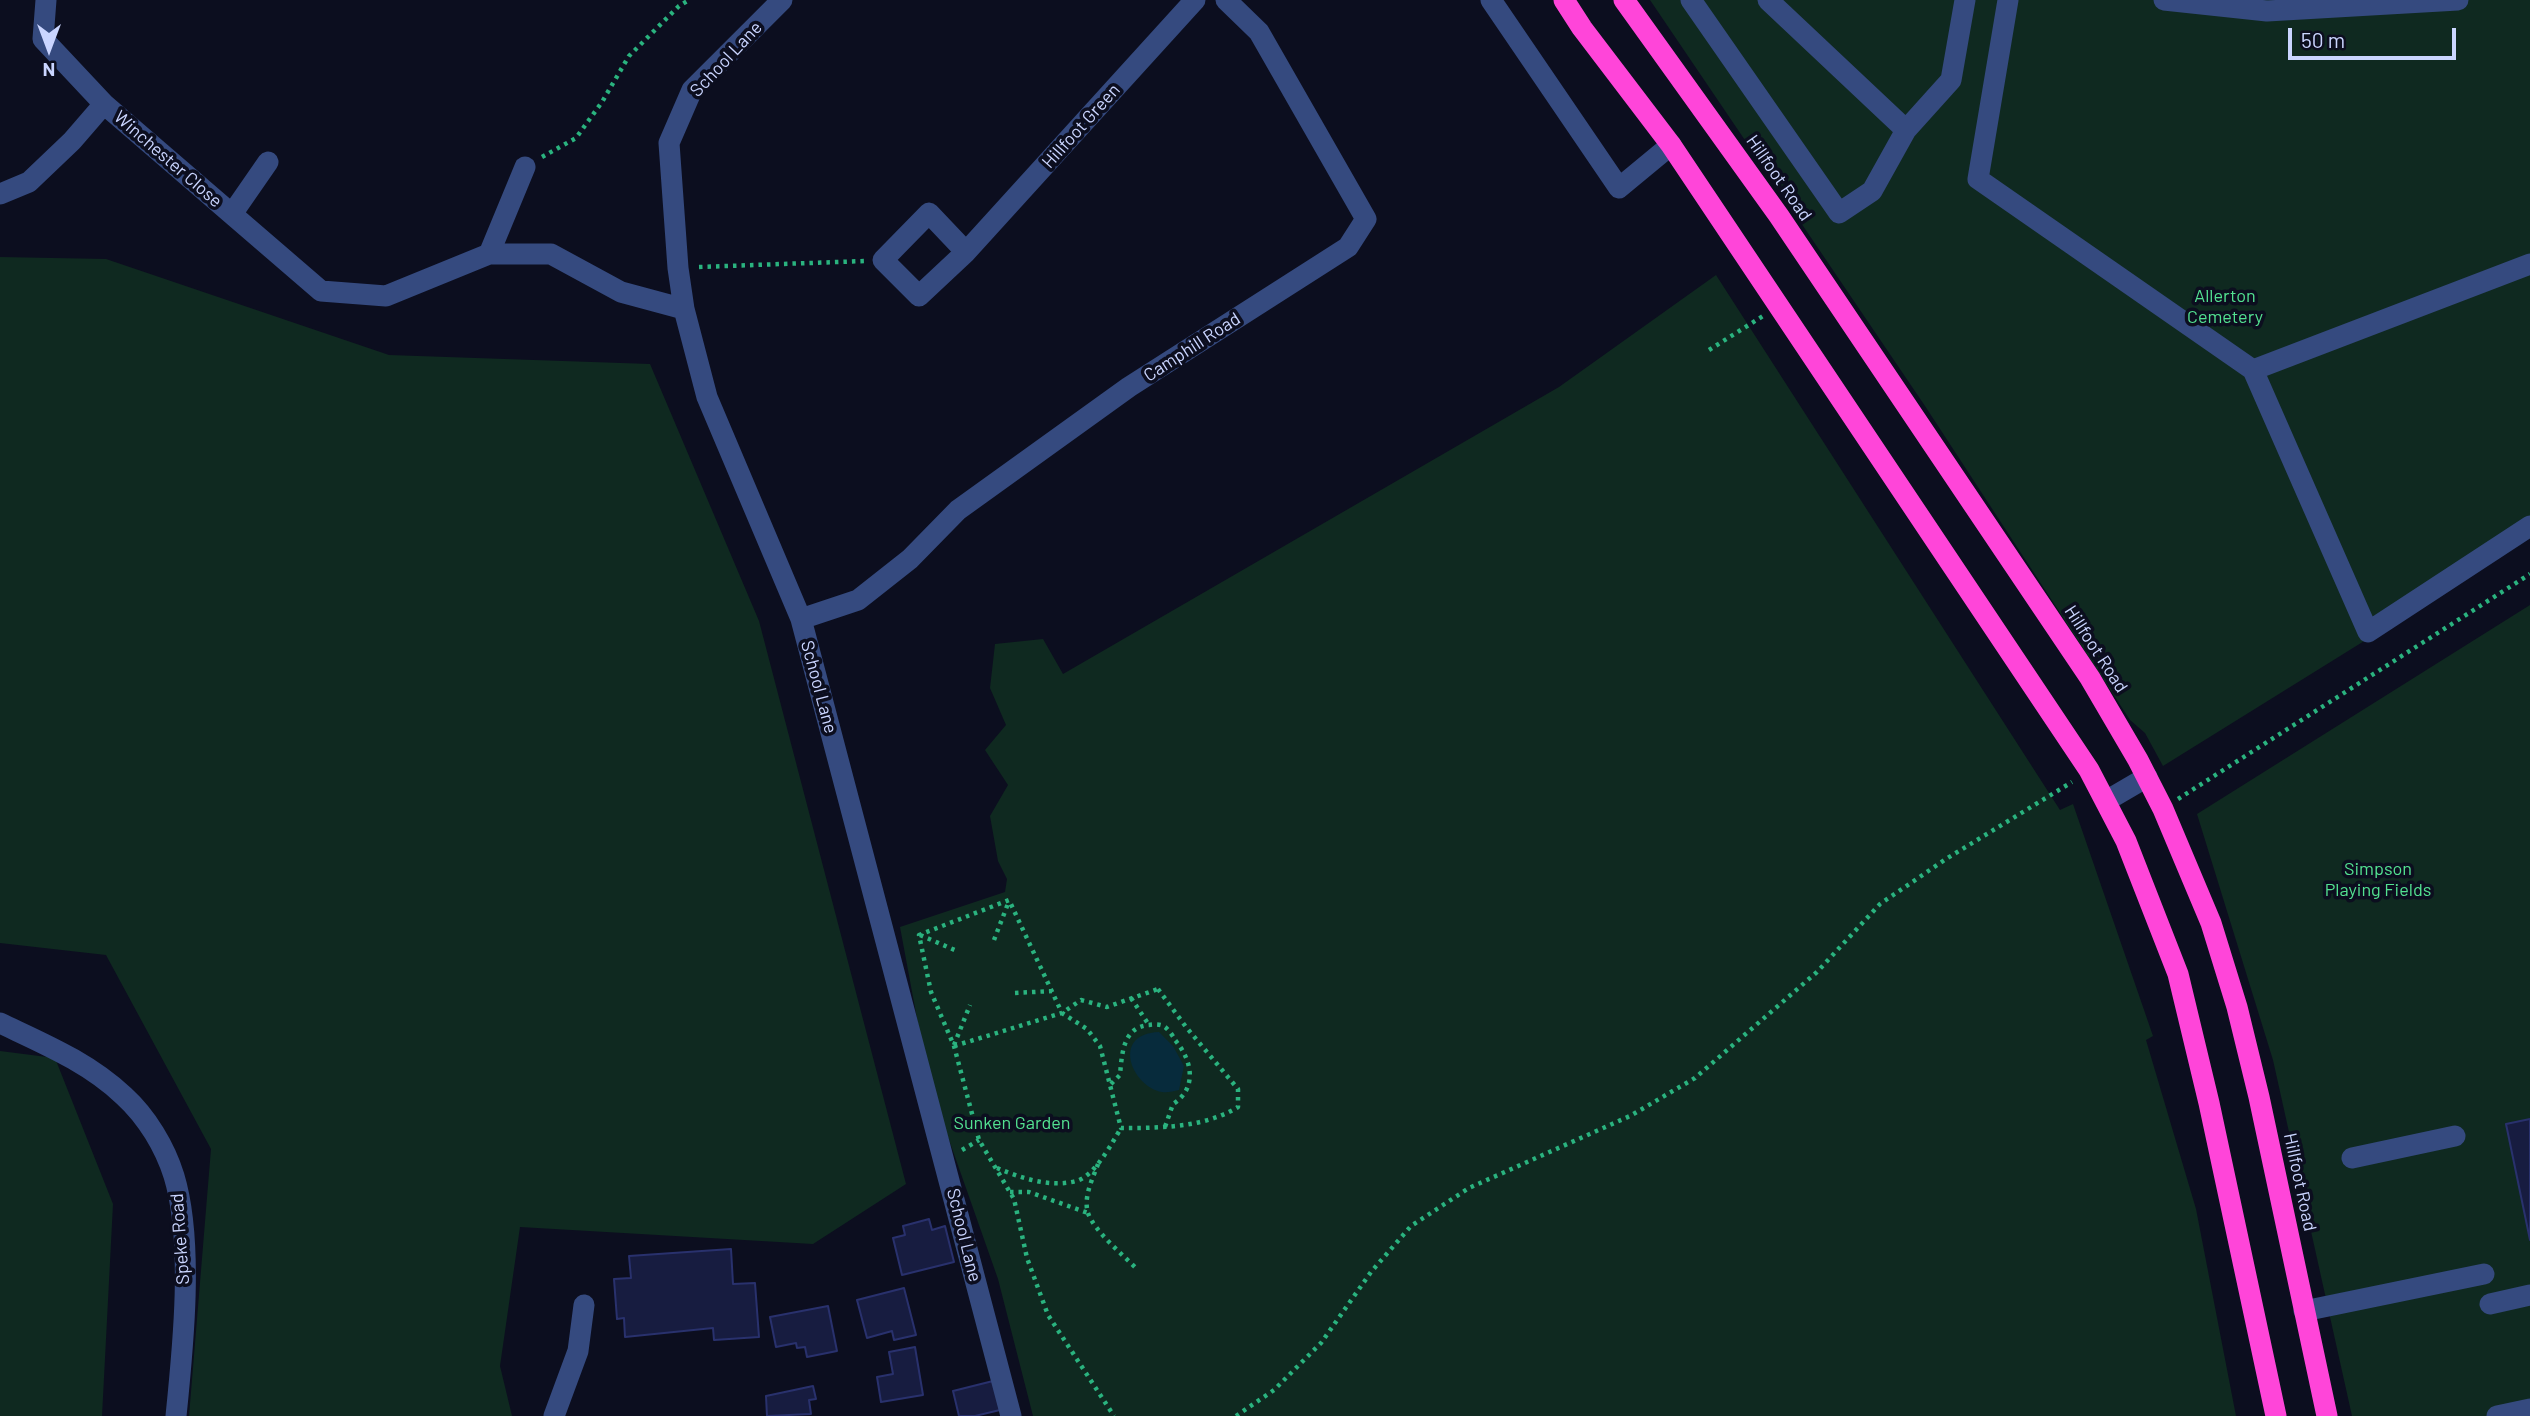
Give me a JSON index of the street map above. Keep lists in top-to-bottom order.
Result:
{
  "streets": {
    "highway": ["Hillfoot Road"],
    "street": [
      "School Lane",
      "Hillfoot Green",
      "Winchester Close",
      "Camphill Road",
      "Speke Road"
    ]
  },
  "crossings": [
    ["School Lane", "Winchester Close"],
    ["School Lane", "Camphill Road"]
  ],
  "parks": ["Allerton Cemetery", "Simpson Playing Fields", "Sunken Garden"],
  "scale_bar": "50 m",
  "north": "bottom"
}
